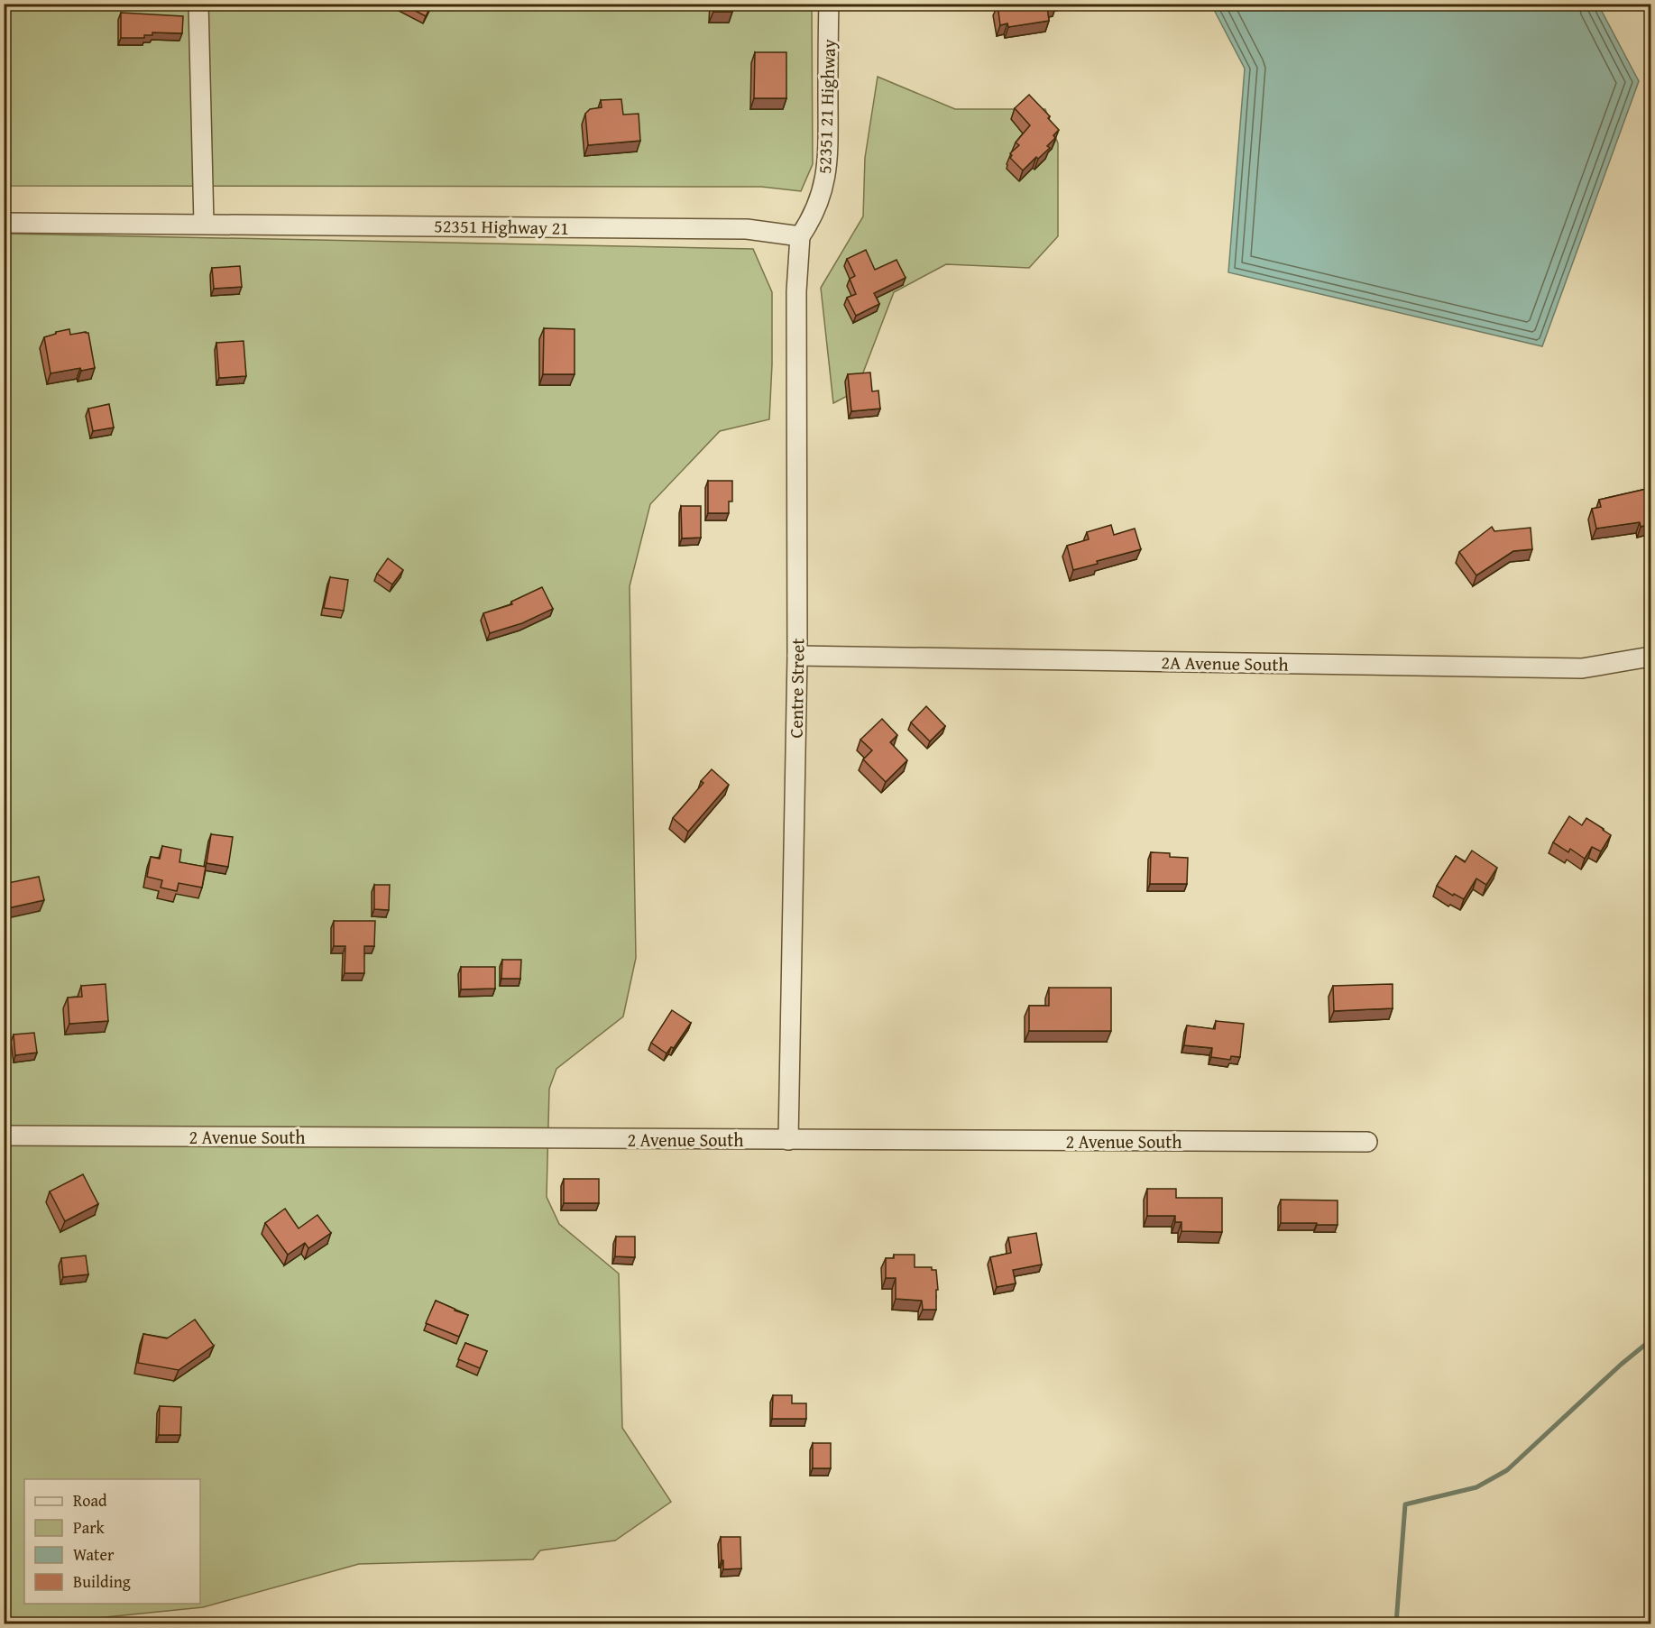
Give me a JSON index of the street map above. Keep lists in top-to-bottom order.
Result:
{
  "streets": {
    "street": [
      "52351 21 Highway",
      "52351 Highway 21",
      "2A Avenue South",
      "Centre Street",
      "2 Avenue South"
    ]
  },
  "crossings": [
    ["52351 21 Highway", "52351 Highway 21"],
    ["52351 21 Highway", "Centre Street"],
    ["52351 Highway 21", "Centre Street"],
    ["2A Avenue South", "Centre Street"],
    ["Centre Street", "2 Avenue South"]
  ],
  "legend": [
    "Road",
    "Park",
    "Water",
    "Building"
  ]
}
